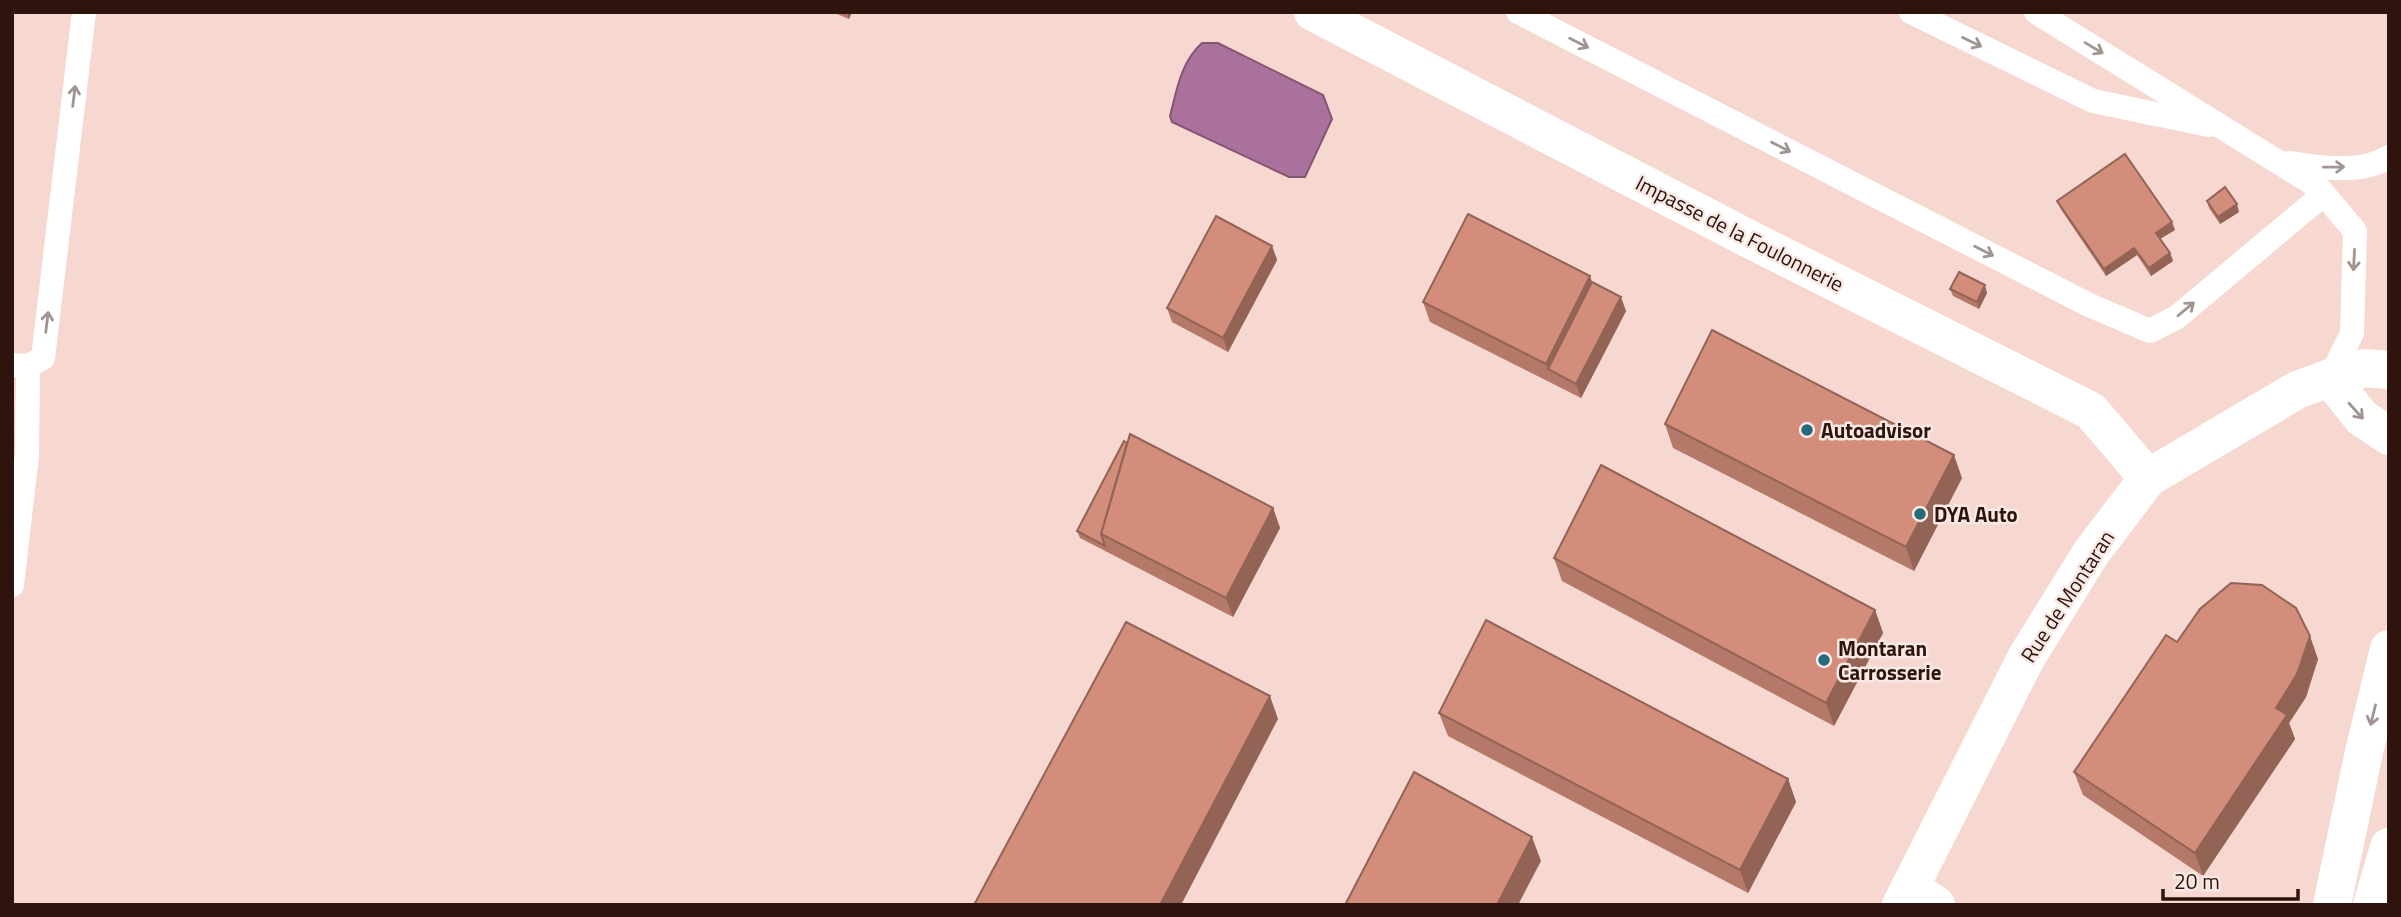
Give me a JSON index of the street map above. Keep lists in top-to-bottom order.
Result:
{
  "streets": {
    "street": ["Impasse de la Foulonnerie", "Rue de Montaran"]
  },
  "crossings": [
    ["Impasse de la Foulonnerie", "Rue de Montaran"]
  ],
  "places": ["Autoadvisor", "DYA Auto", "Montaran Carrosserie"],
  "scale_bar": "20 m"
}
